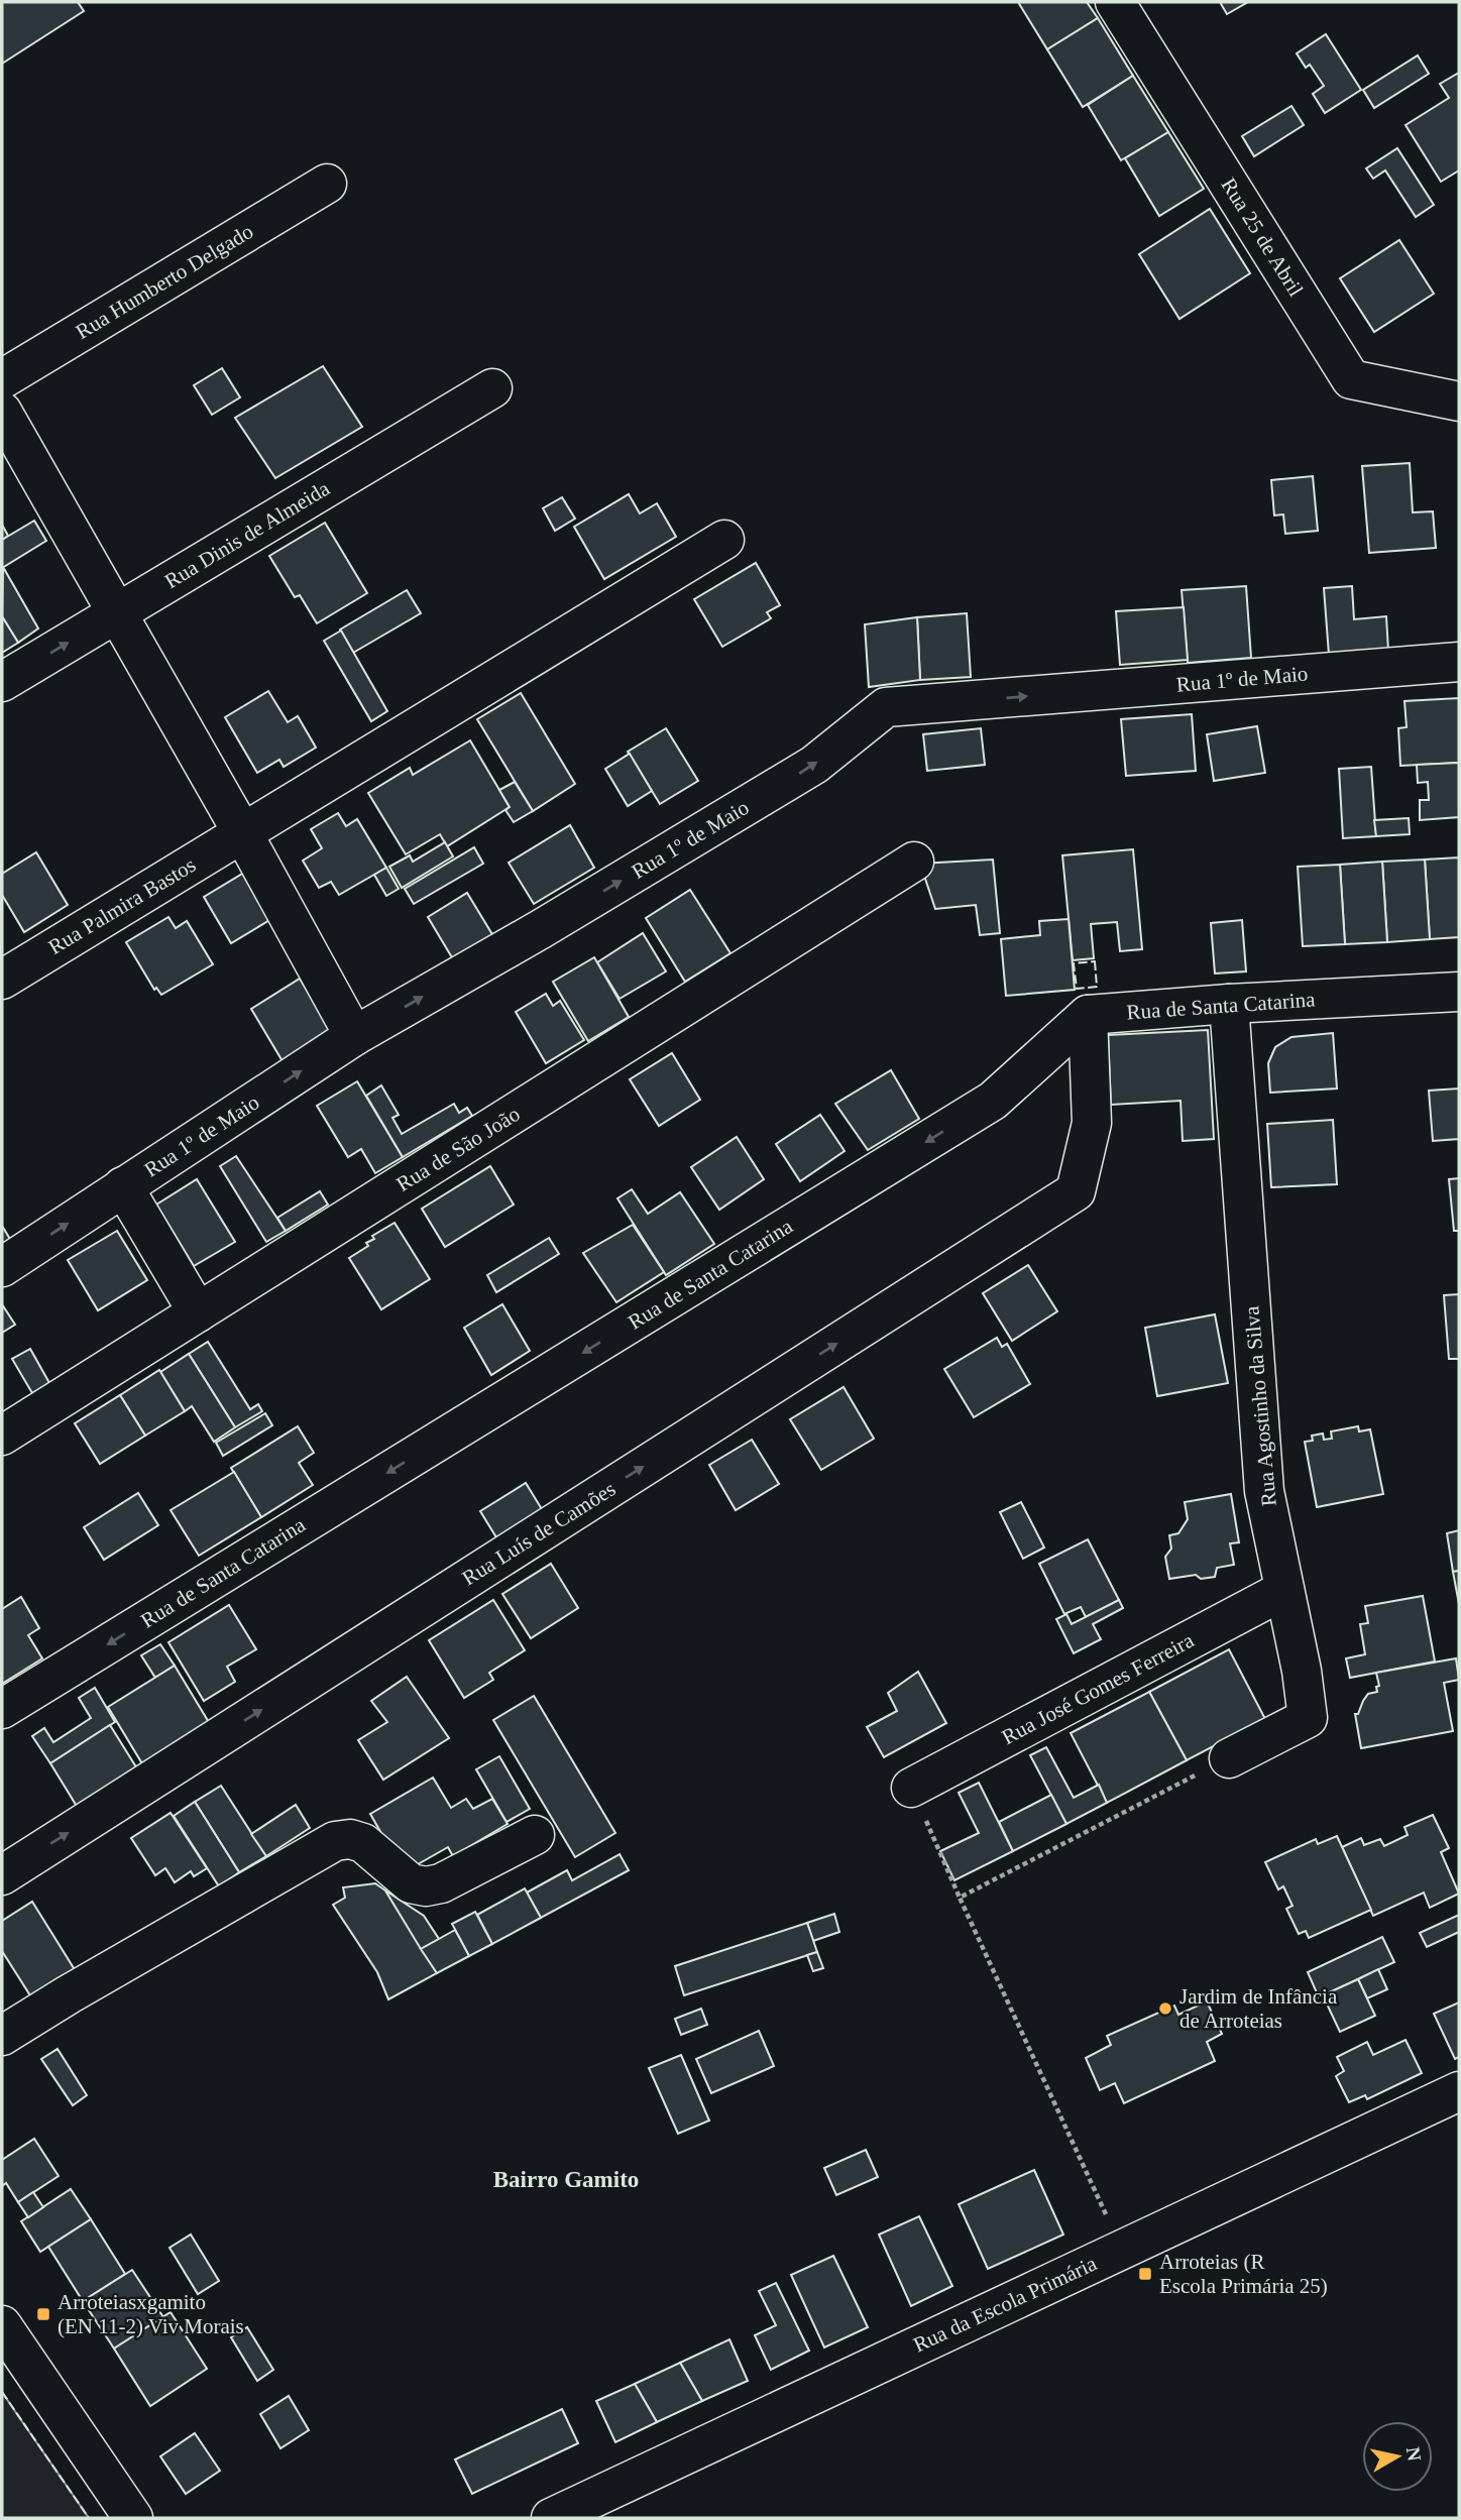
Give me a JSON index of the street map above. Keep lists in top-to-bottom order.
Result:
{
  "streets": {
    "street": [
      "Rua 25 de Abril",
      "Rua Humberto Delgado",
      "Rua Dinis de Almeida",
      "Rua 1º de Maio",
      "Rua Palmira Bastos",
      "Rua de Santa Catarina",
      "Rua de São João",
      "Rua Agostinho da Silva",
      "Rua Luís de Camões",
      "Rua José Gomes Ferreira",
      "Rua da Escola Primária"
    ]
  },
  "crossings": [
    ["Rua de Santa Catarina", "Rua Agostinho da Silva"],
    ["Rua de Santa Catarina", "Rua Luís de Camões"],
    ["Rua Agostinho da Silva", "Rua José Gomes Ferreira"]
  ],
  "one_way": ["Rua 1º de Maio", "Rua de Santa Catarina", "Rua Luís de Camões"],
  "districts": ["Bairro Gamito"],
  "places": {
    "other": ["Jardim de Infância de Arroteias"],
    "transit": ["Arroteias (R Escola Primária 25)", "Arroteiasxgamito (EN 11-2) Viv Morais"]
  },
  "north": "right"
}
